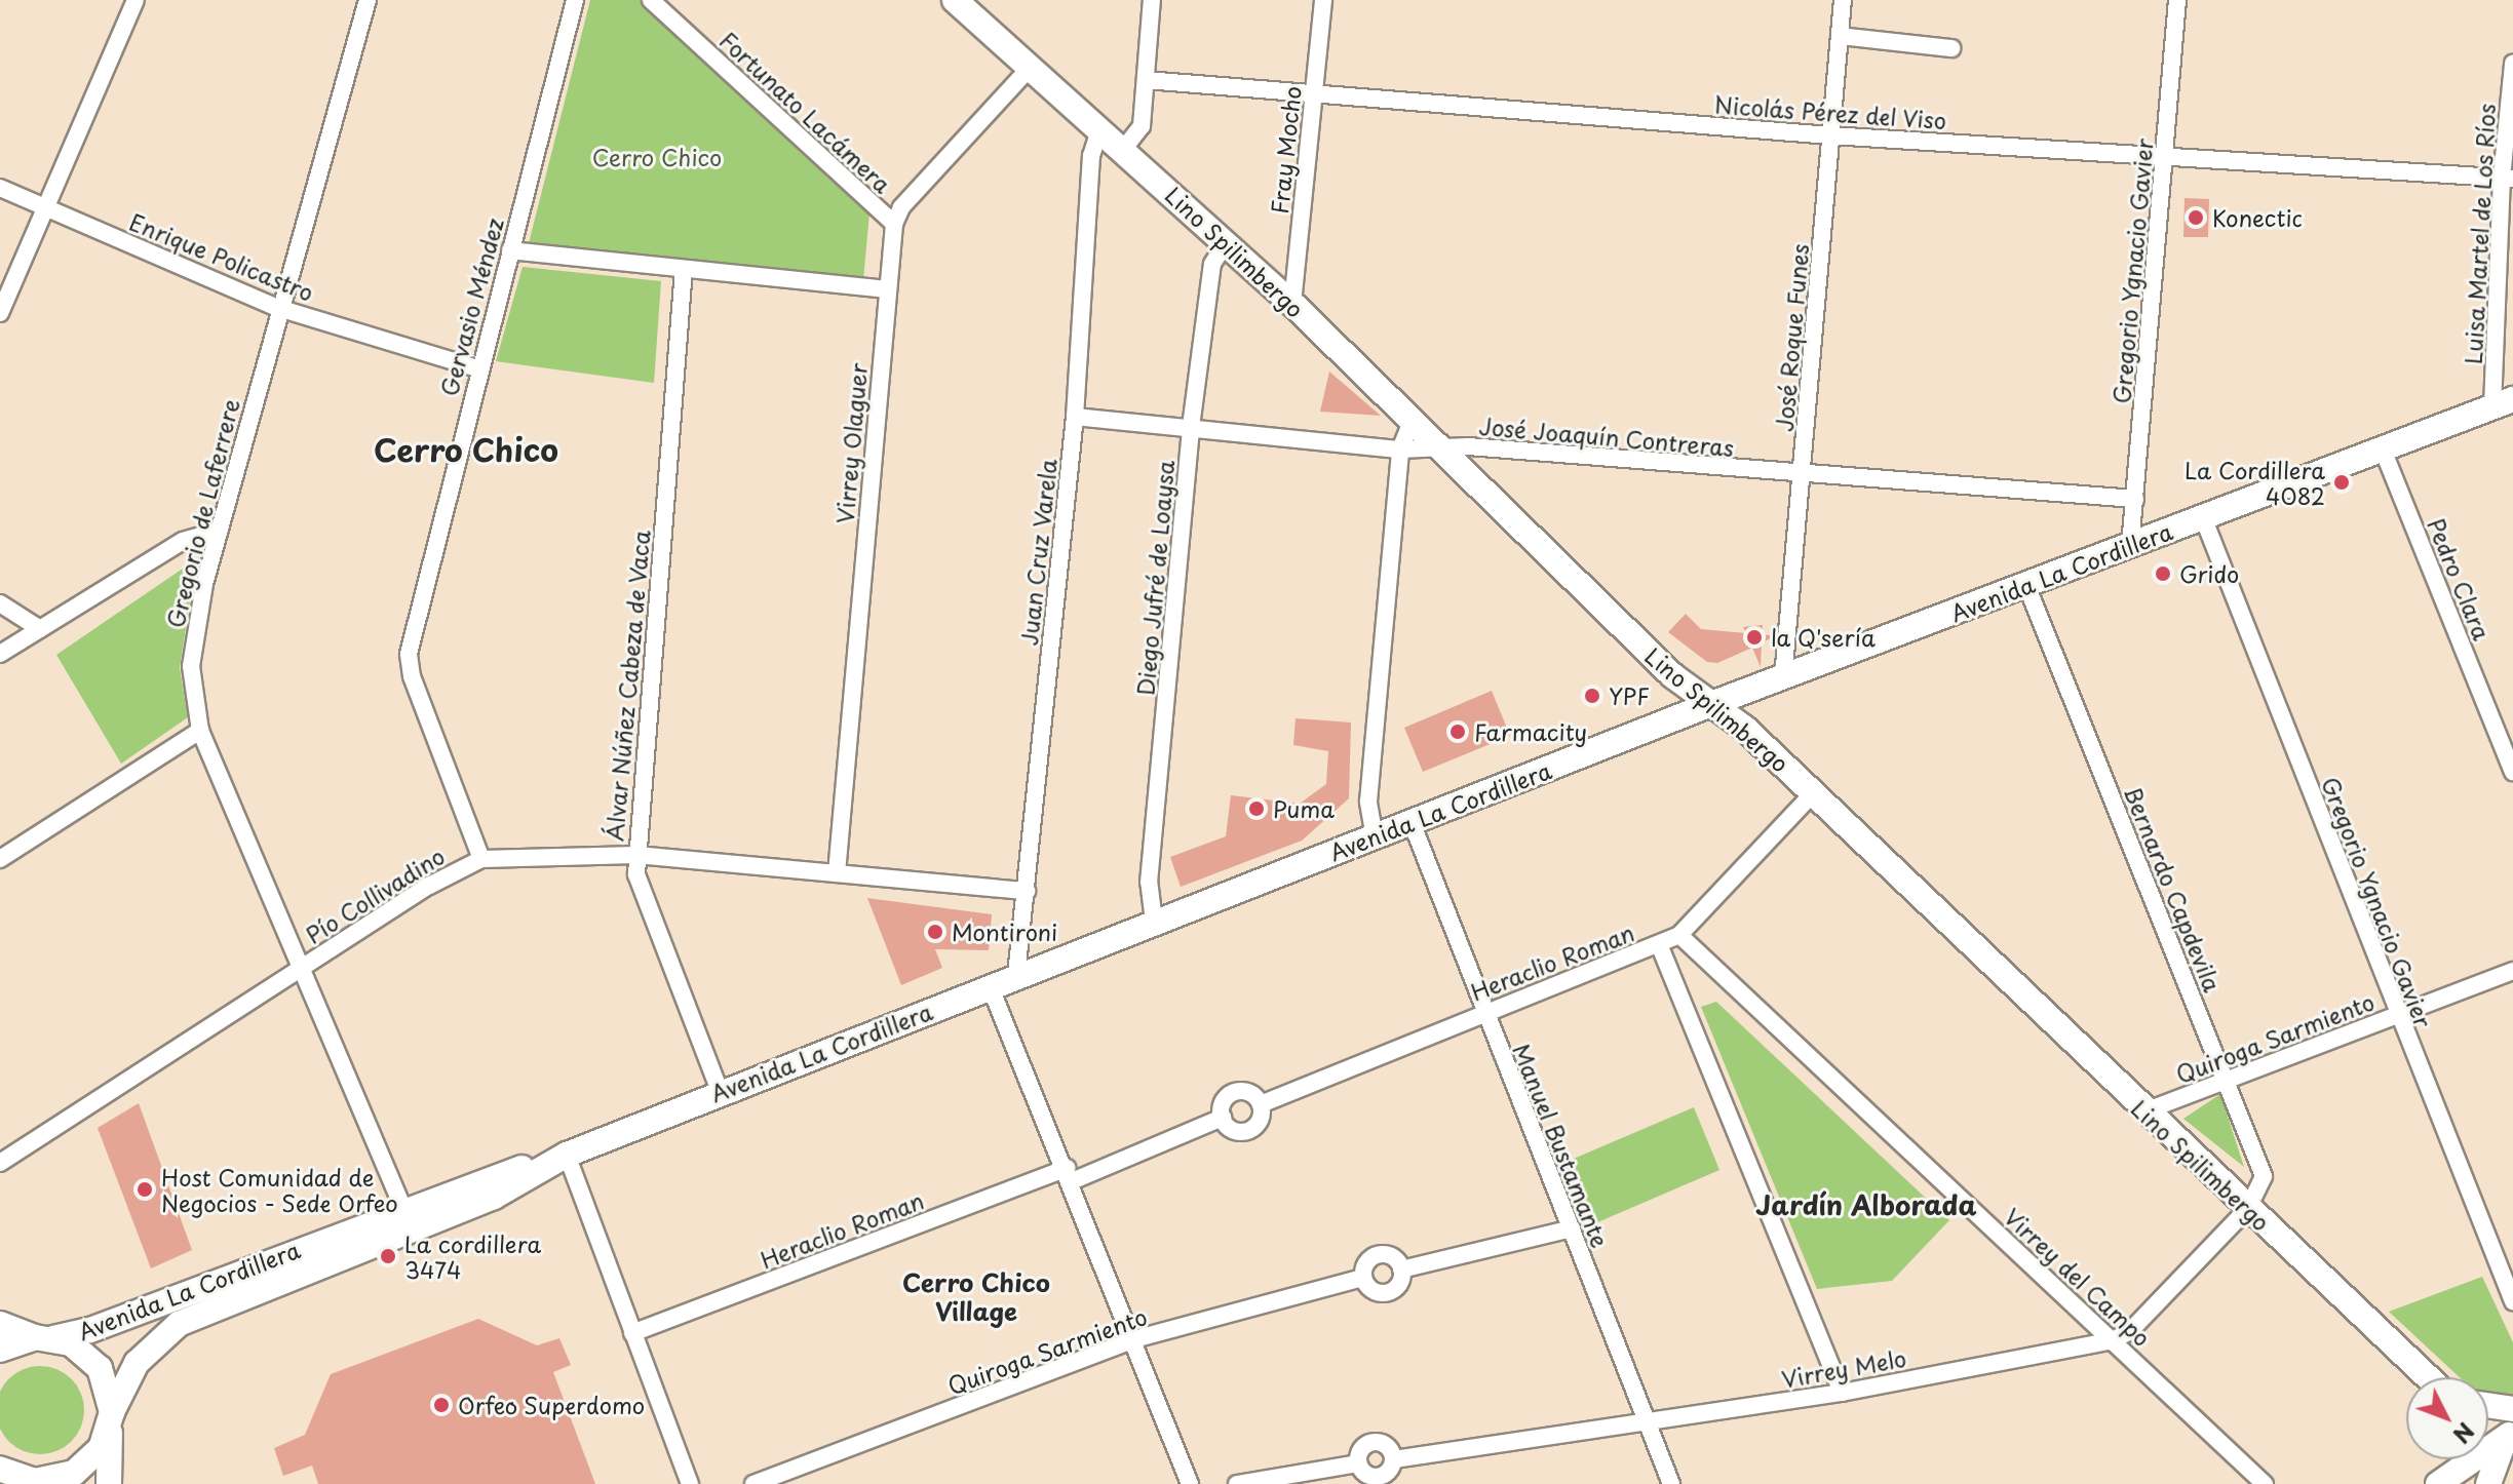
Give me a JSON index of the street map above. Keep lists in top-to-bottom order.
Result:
{
  "streets": {
    "main road": ["Lino Spilimbergo", "Avenida La Cordillera"],
    "street": [
      "Fortunato Lacámera",
      "Nicolás Pérez del Viso",
      "Fray Mocho",
      "Luisa Martel de Los Ríos",
      "Enrique Policastro",
      "Gregorio Ygnacio Gavier",
      "Gervasio Méndez",
      "José Roque Funes",
      "José Joaquín Contreras",
      "Virrey Olaguer",
      "Gregorio de Laferrere",
      "Juan Cruz Varela",
      "Diego Jufré de Loaysa",
      "Pedro Clara",
      "Álvar Núñez Cabeza de Vaca",
      "Bernardo Capdevila",
      "Pío Collivadino",
      "Heraclio Roman",
      "Quiroga Sarmiento",
      "Manuel Bustamante",
      "Virrey del Campo",
      "Virrey Melo"
    ]
  },
  "crossings": [
    ["Fortunato Lacámera", "Virrey Olaguer"],
    ["Nicolás Pérez del Viso", "Fray Mocho"],
    ["Nicolás Pérez del Viso", "Luisa Martel de Los Ríos"],
    ["Nicolás Pérez del Viso", "Gregorio Ygnacio Gavier"],
    ["Nicolás Pérez del Viso", "José Roque Funes"],
    ["Fray Mocho", "Lino Spilimbergo"],
    ["Luisa Martel de Los Ríos", "Avenida La Cordillera"],
    ["Lino Spilimbergo", "José Joaquín Contreras"],
    ["Lino Spilimbergo", "Virrey Olaguer"],
    ["Lino Spilimbergo", "Juan Cruz Varela"],
    ["Lino Spilimbergo", "Avenida La Cordillera"],
    ["Lino Spilimbergo", "Diego Jufré de Loaysa"],
    ["Lino Spilimbergo", "Bernardo Capdevila"],
    ["Lino Spilimbergo", "Heraclio Roman"],
    ["Lino Spilimbergo", "Quiroga Sarmiento"],
    ["Lino Spilimbergo", "Virrey Melo"],
    ["Enrique Policastro", "Gervasio Méndez"],
    ["Enrique Policastro", "Gregorio de Laferrere"],
    ["Gregorio Ygnacio Gavier", "José Joaquín Contreras"],
    ["Gregorio Ygnacio Gavier", "Avenida La Cordillera"],
    ["Gregorio Ygnacio Gavier", "Quiroga Sarmiento"],
    ["Gervasio Méndez", "Pío Collivadino"],
    ["José Roque Funes", "José Joaquín Contreras"],
    ["José Roque Funes", "Avenida La Cordillera"],
    ["José Joaquín Contreras", "Juan Cruz Varela"],
    ["José Joaquín Contreras", "Diego Jufré de Loaysa"],
    ["Virrey Olaguer", "Pío Collivadino"],
    ["Gregorio de Laferrere", "Avenida La Cordillera"],
    ["Gregorio de Laferrere", "Pío Collivadino"],
    ["Juan Cruz Varela", "Avenida La Cordillera"],
    ["Juan Cruz Varela", "Pío Collivadino"],
    ["Avenida La Cordillera", "Diego Jufré de Loaysa"],
    ["Avenida La Cordillera", "Pedro Clara"],
    ["Avenida La Cordillera", "Álvar Núñez Cabeza de Vaca"],
    ["Avenida La Cordillera", "Bernardo Capdevila"],
    ["Avenida La Cordillera", "Manuel Bustamante"],
    ["Álvar Núñez Cabeza de Vaca", "Pío Collivadino"],
    ["Bernardo Capdevila", "Quiroga Sarmiento"],
    ["Bernardo Capdevila", "Virrey Melo"],
    ["Heraclio Roman", "Manuel Bustamante"],
    ["Heraclio Roman", "Virrey del Campo"],
    ["Quiroga Sarmiento", "Manuel Bustamante"],
    ["Manuel Bustamante", "Virrey Melo"],
    ["Virrey del Campo", "Virrey Melo"]
  ],
  "districts": ["Cerro Chico", "Jardín Alborada", "Cerro Chico Village"],
  "parks": ["Cerro Chico"],
  "places": [
    "Konectic",
    "La Cordillera 4082",
    "Grido",
    "la Q'sería",
    "YPF",
    "Farmacity",
    "Puma",
    "Montironi",
    "Host Comunidad de Negocios - Sede Orfeo",
    "La cordillera 3474",
    "Orfeo Superdomo"
  ],
  "north": "bottom right"
}
